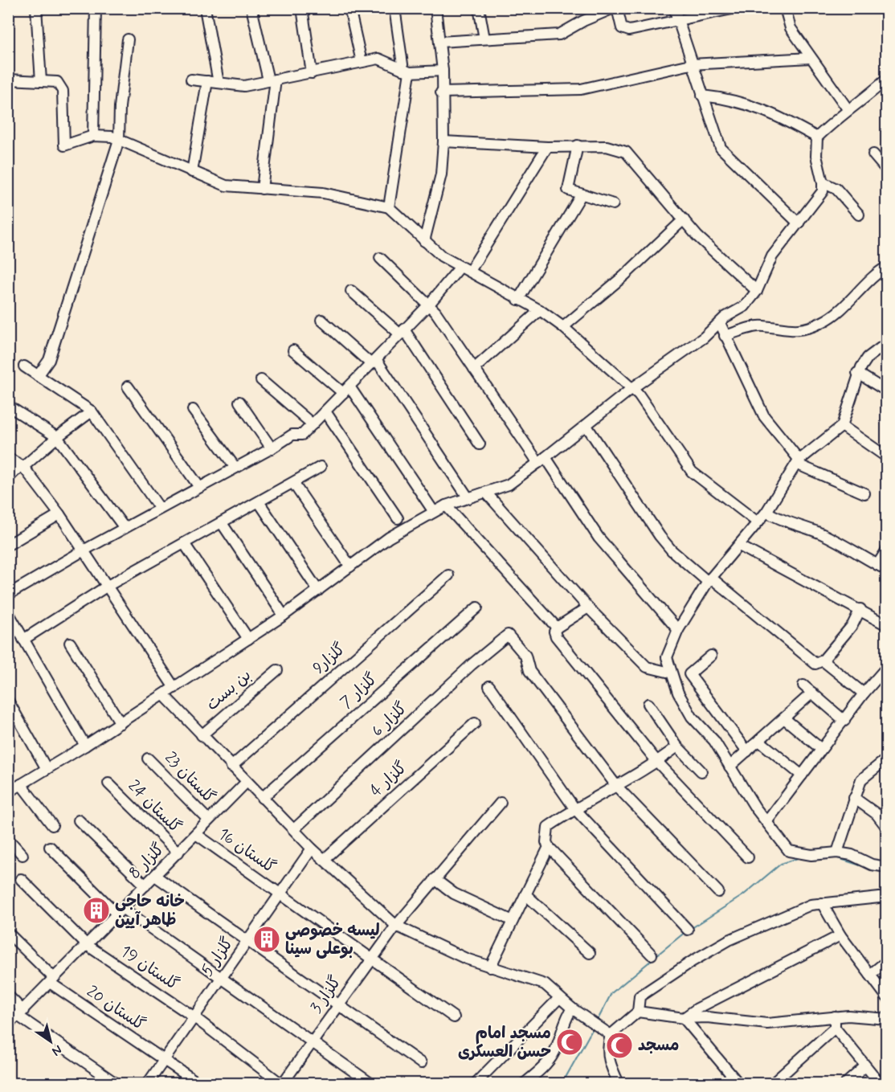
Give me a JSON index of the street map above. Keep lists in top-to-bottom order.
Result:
{
  "streets": {
    "street": [
      "گلزار9",
      "بن بست",
      "گلزار 7",
      "گلزار 6",
      "گلستان 23",
      "گلزار 4",
      "گلستان 24",
      "گلستان 16",
      "گلزار 8",
      "گلزار 5",
      "گلستان 19",
      "گلزار 3",
      "گلستان 20"
    ]
  },
  "crossings": [
    ["گلستان 23", "گلزار 8"],
    ["گلستان 24", "گلزار 8"],
    ["گلستان 16", "گلزار 8"],
    ["گلستان 16", "گلزار 5"],
    ["گلستان 16", "گلزار 3"],
    ["گلزار 8", "گلستان 19"],
    ["گلزار 8", "گلستان 20"],
    ["گلزار 5", "گلستان 19"],
    ["گلزار 5", "گلستان 20"],
    ["گلستان 19", "گلزار 3"]
  ],
  "places": {
    "building": ["خانه حاجی ظاهر آیین", "لیسه خصوصی بوعلی سینا"],
    "mosque": ["مسجد امام حسن العسکری", "مسجد"]
  },
  "north": "bottom right"
}
